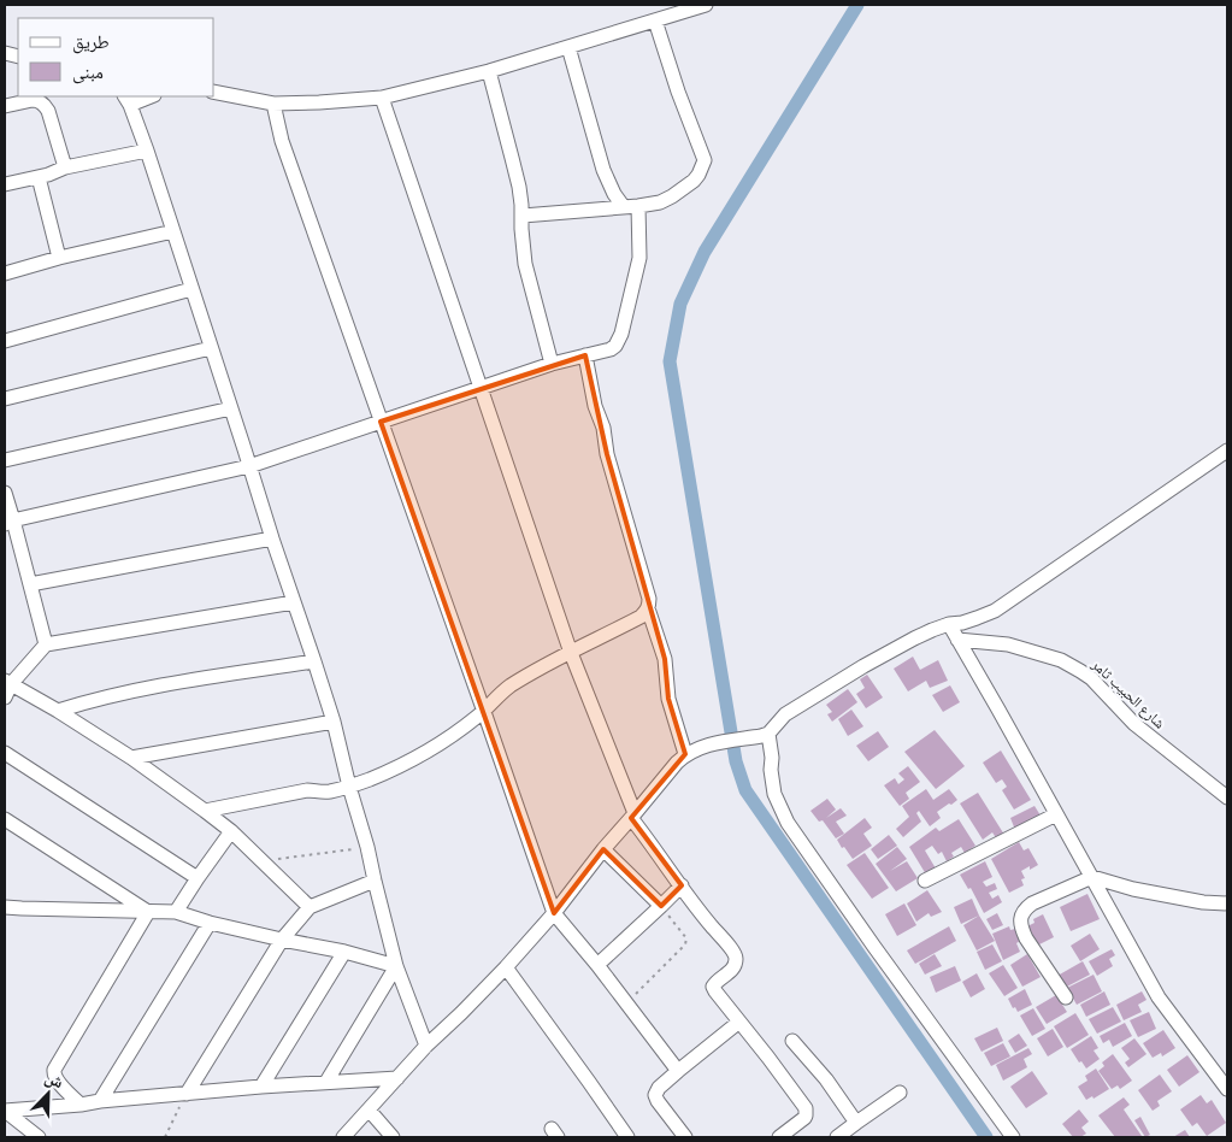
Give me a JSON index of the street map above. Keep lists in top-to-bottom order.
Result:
{
  "streets": {
    "street": ["شارع الحبيب ثامر"]
  },
  "legend": ["طريق", "مبنى"],
  "north": "top right"
}
